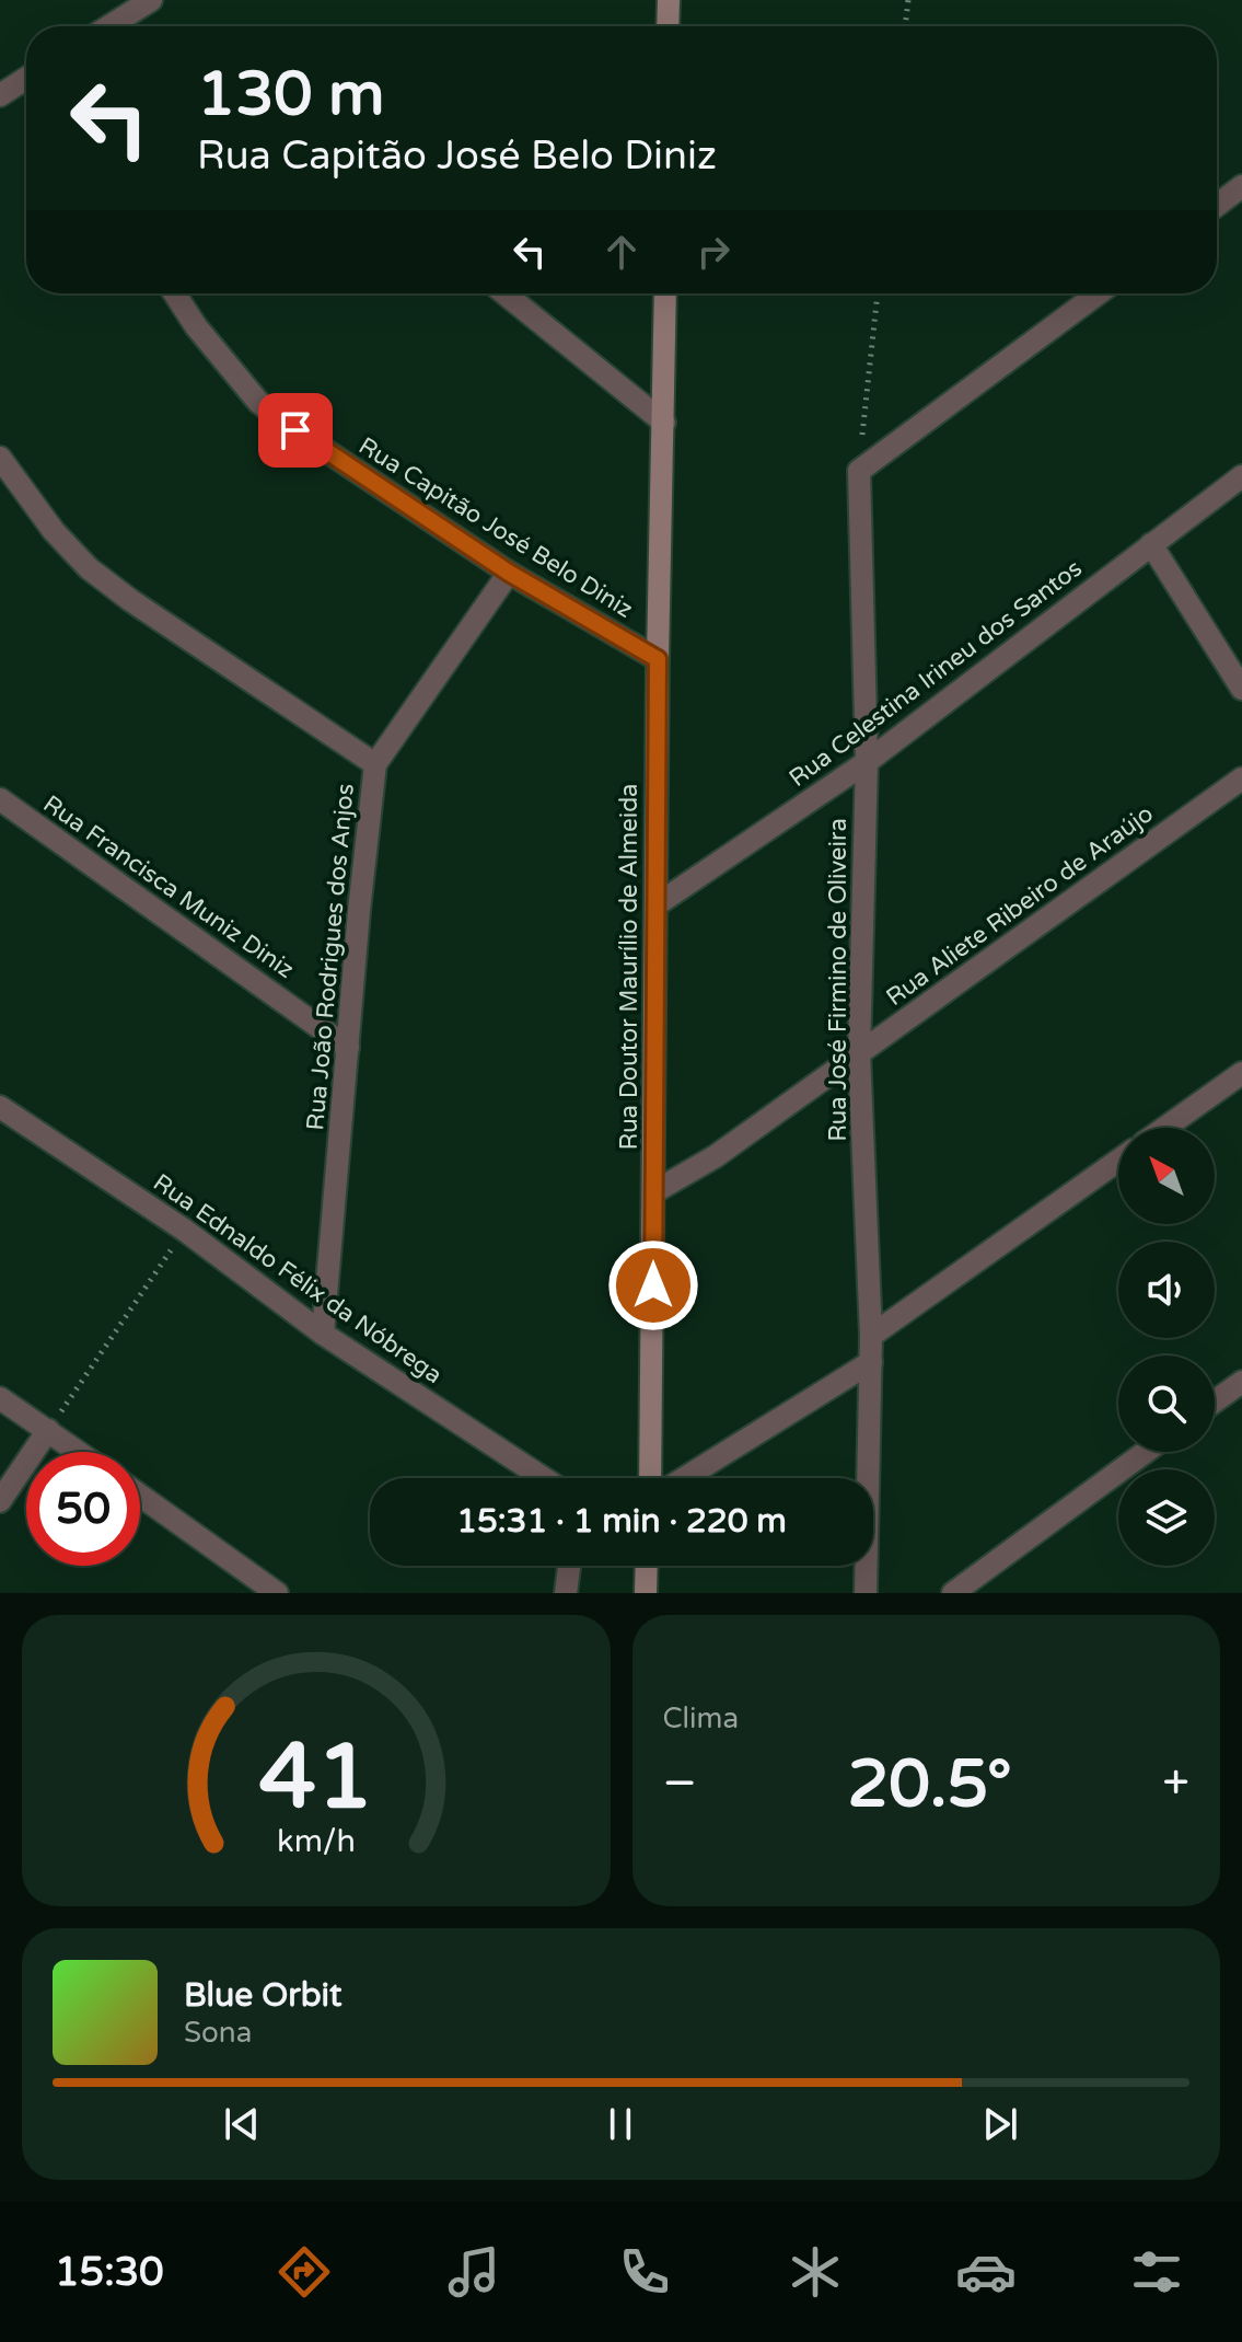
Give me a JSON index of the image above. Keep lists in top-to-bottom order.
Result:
{
  "streets": {
    "main road": ["Rua Doutor Maurílio de Almeida"],
    "street": [
      "Rua Capitão José Belo Diniz",
      "Rua Celestina Irineu dos Santos",
      "Rua Francisca Muniz Diniz",
      "Rua Aliete Ribeiro de Araújo",
      "Rua João Rodrigues dos Anjos",
      "Rua José Firmino de Oliveira",
      "Rua Ednaldo Félix da Nóbrega"
    ]
  },
  "crossings": [
    ["Rua Capitão José Belo Diniz", "Rua João Rodrigues dos Anjos"],
    ["Rua Capitão José Belo Diniz", "Rua Doutor Maurílio de Almeida"],
    ["Rua Celestina Irineu dos Santos", "Rua Doutor Maurílio de Almeida"],
    ["Rua Celestina Irineu dos Santos", "Rua José Firmino de Oliveira"],
    ["Rua Francisca Muniz Diniz", "Rua João Rodrigues dos Anjos"],
    ["Rua Aliete Ribeiro de Araújo", "Rua Doutor Maurílio de Almeida"],
    ["Rua Aliete Ribeiro de Araújo", "Rua José Firmino de Oliveira"],
    ["Rua João Rodrigues dos Anjos", "Rua Ednaldo Félix da Nóbrega"]
  ],
  "north": "top left",
  "page": {
    "turn": ["130 m", "Rua Capitão José Belo Diniz"],
    "limit": "50",
    "trip": "15:31 · 1 min · 220 m",
    "tile": "Clima",
    "heat": ["−", "20.5°", "+"],
    "song": ["Blue Orbit", "Sona"],
    "tabs": "15:30",
    "gauge": ["41", "km/h"]
  }
}
